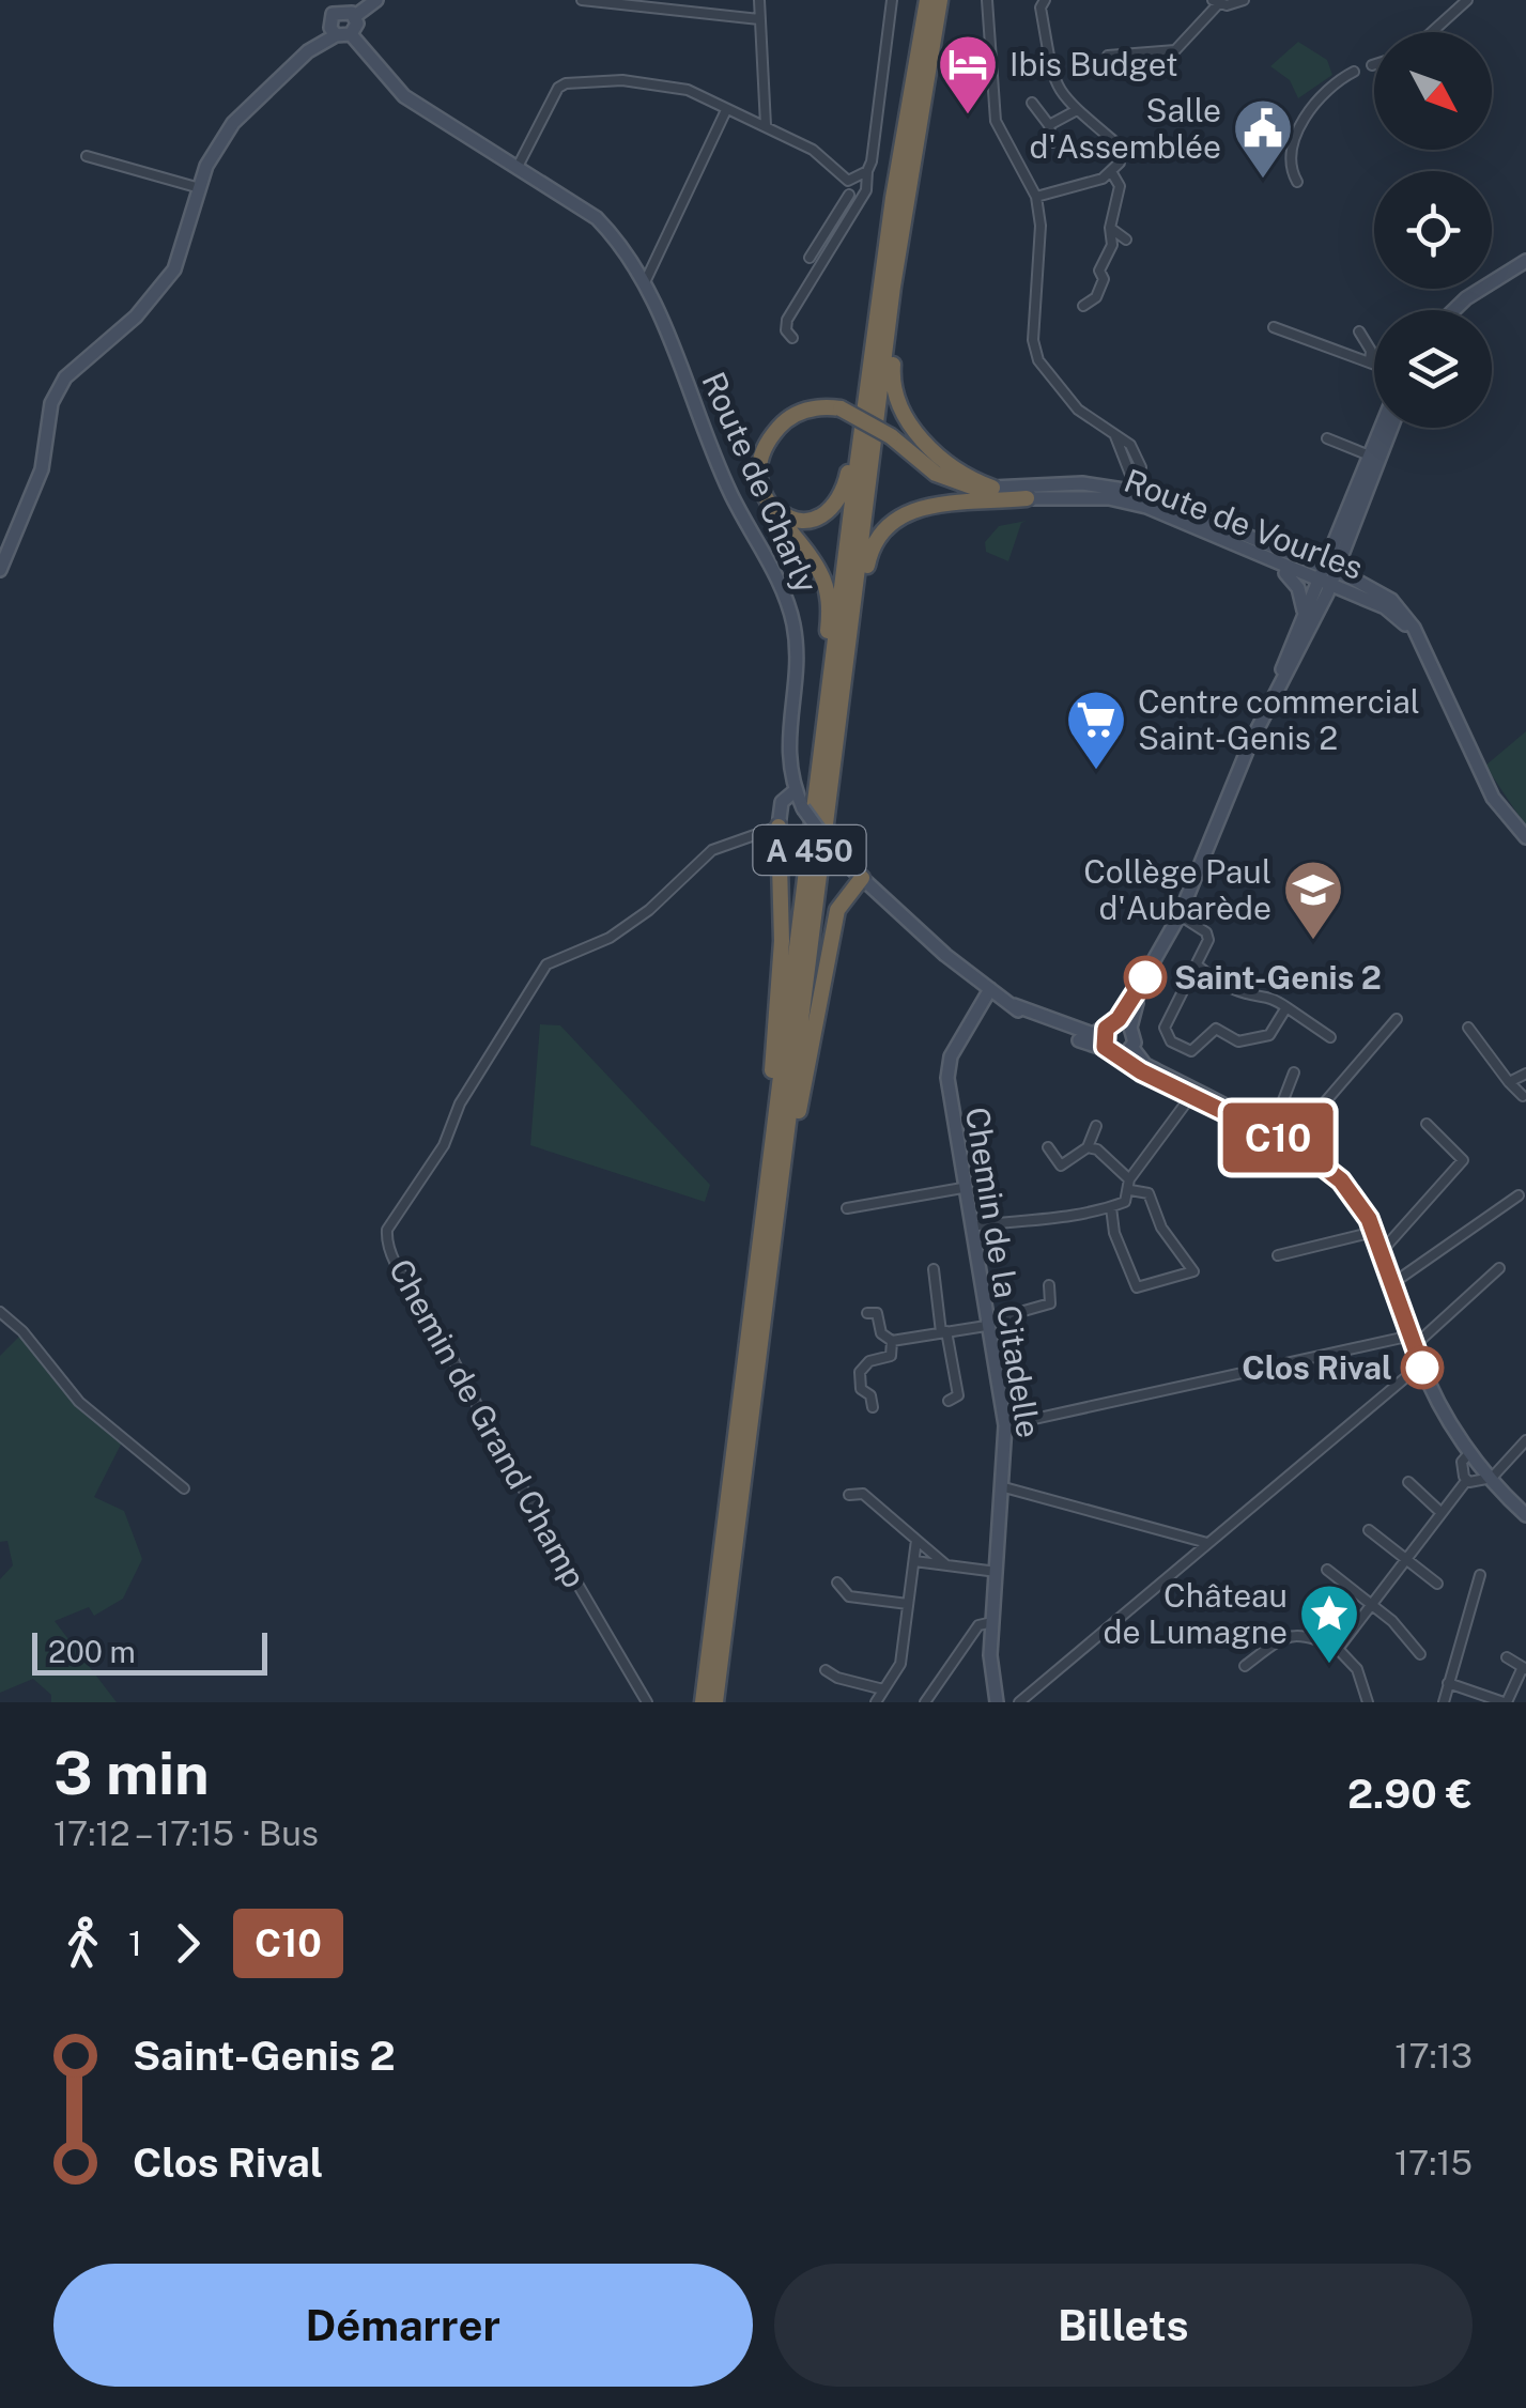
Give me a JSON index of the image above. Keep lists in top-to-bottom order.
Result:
{
  "streets": {
    "highway": ["A 450"],
    "street": [
      "Route de Charly",
      "Route de Vourles",
      "Chemin de la Citadelle",
      "Chemin de Grand Champ"
    ]
  },
  "crossings": [
    ["Route de Charly", "Chemin de la Citadelle"]
  ],
  "places": {
    "hotel": ["Ibis Budget"],
    "public building": ["Salle d'Assemblée"],
    "supermarket": ["Centre commercial Saint-Genis 2"],
    "school or university": ["Collège Paul d'Aubarède"],
    "other": ["Saint-Genis 2", "Clos Rival"],
    "place": ["Château de Lumagne"]
  },
  "lines": ["bus line C10"],
  "scale_bar": "200 m",
  "north": "bottom right",
  "page": {
    "on_map": "C10",
    "scale": "200 m",
    "heading": ["3 min", "17:12 – 17:15 · Bus", "2.90 €"],
    "legs": ["1", "C10"],
    "list": [
      {
        "name": "Saint-Genis 2",
        "value": "17:13"
      },
      {
        "name": "Clos Rival",
        "value": "17:15"
      }
    ],
    "buttons": ["Démarrer", "Billets"]
  }
}
